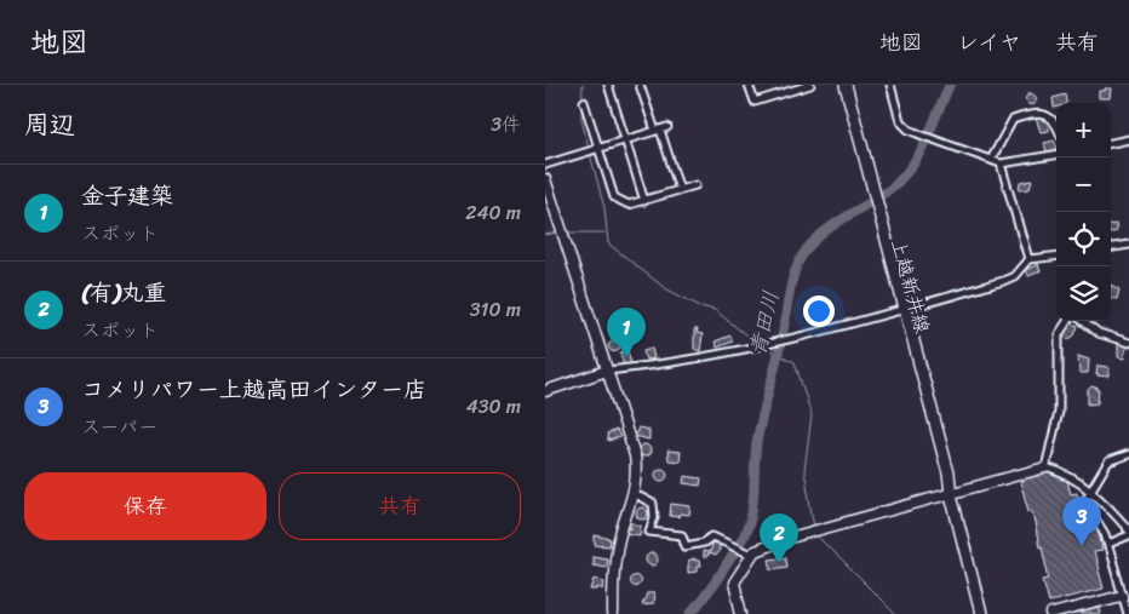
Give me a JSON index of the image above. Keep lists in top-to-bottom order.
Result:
{
  "streets": {
    "main road": ["上越新井線"]
  },
  "water": ["青田川"],
  "page": {
    "header": "地図",
    "nav": ["地図", "レイヤ", "共有"],
    "heading": ["周辺", "3件"],
    "map_buttons": ["+", "−"],
    "list": [
      {
        "mark": "1",
        "name": "金子建築",
        "note": "スポット",
        "value": "240 m"
      },
      {
        "mark": "2",
        "name": "(有)丸重",
        "note": "スポット",
        "value": "310 m"
      },
      {
        "mark": "3",
        "name": "コメリパワー上越高田インター店",
        "note": "スーパー",
        "value": "430 m"
      }
    ],
    "pins": ["1", "3", "2"],
    "buttons": ["保存", "共有"]
  }
}
